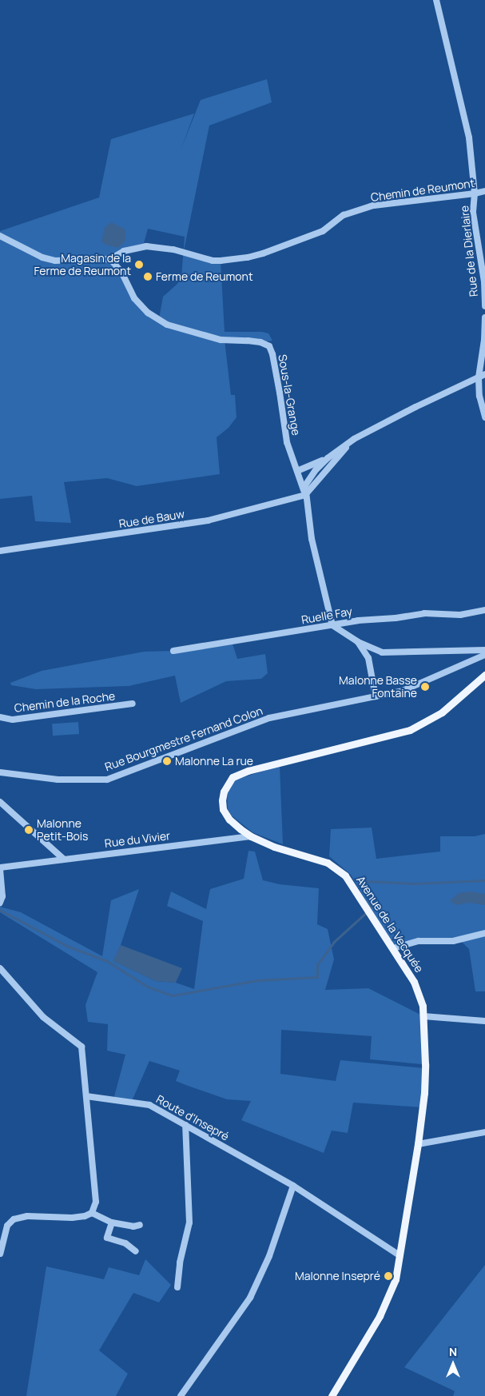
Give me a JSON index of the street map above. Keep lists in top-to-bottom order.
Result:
{
  "streets": {
    "main road": ["Avenue de la Vecquée"],
    "street": [
      "Chemin de Reumont",
      "Rue de la Dierlaire",
      "Sous-la-Grange",
      "Rue de Bauw",
      "Ruelle Fay",
      "Chemin de la Roche",
      "Rue Bourgmestre Fernand Colon",
      "Rue du Vivier",
      "Route d'Insepré"
    ]
  },
  "crossings": [
    ["Chemin de Reumont", "Rue de la Dierlaire"],
    ["Chemin de Reumont", "Sous-la-Grange"],
    ["Sous-la-Grange", "Rue de Bauw"],
    ["Sous-la-Grange", "Ruelle Fay"],
    ["Rue du Vivier", "Avenue de la Vecquée"],
    ["Avenue de la Vecquée", "Route d'Insepré"]
  ],
  "places": [
    "Magasin de la Ferme de Reumont",
    "Ferme de Reumont",
    "Malonne Basse Fontaine",
    "Malonne La rue",
    "Malonne Petit-Bois",
    "Malonne Insepré"
  ],
  "north": "top"
}
